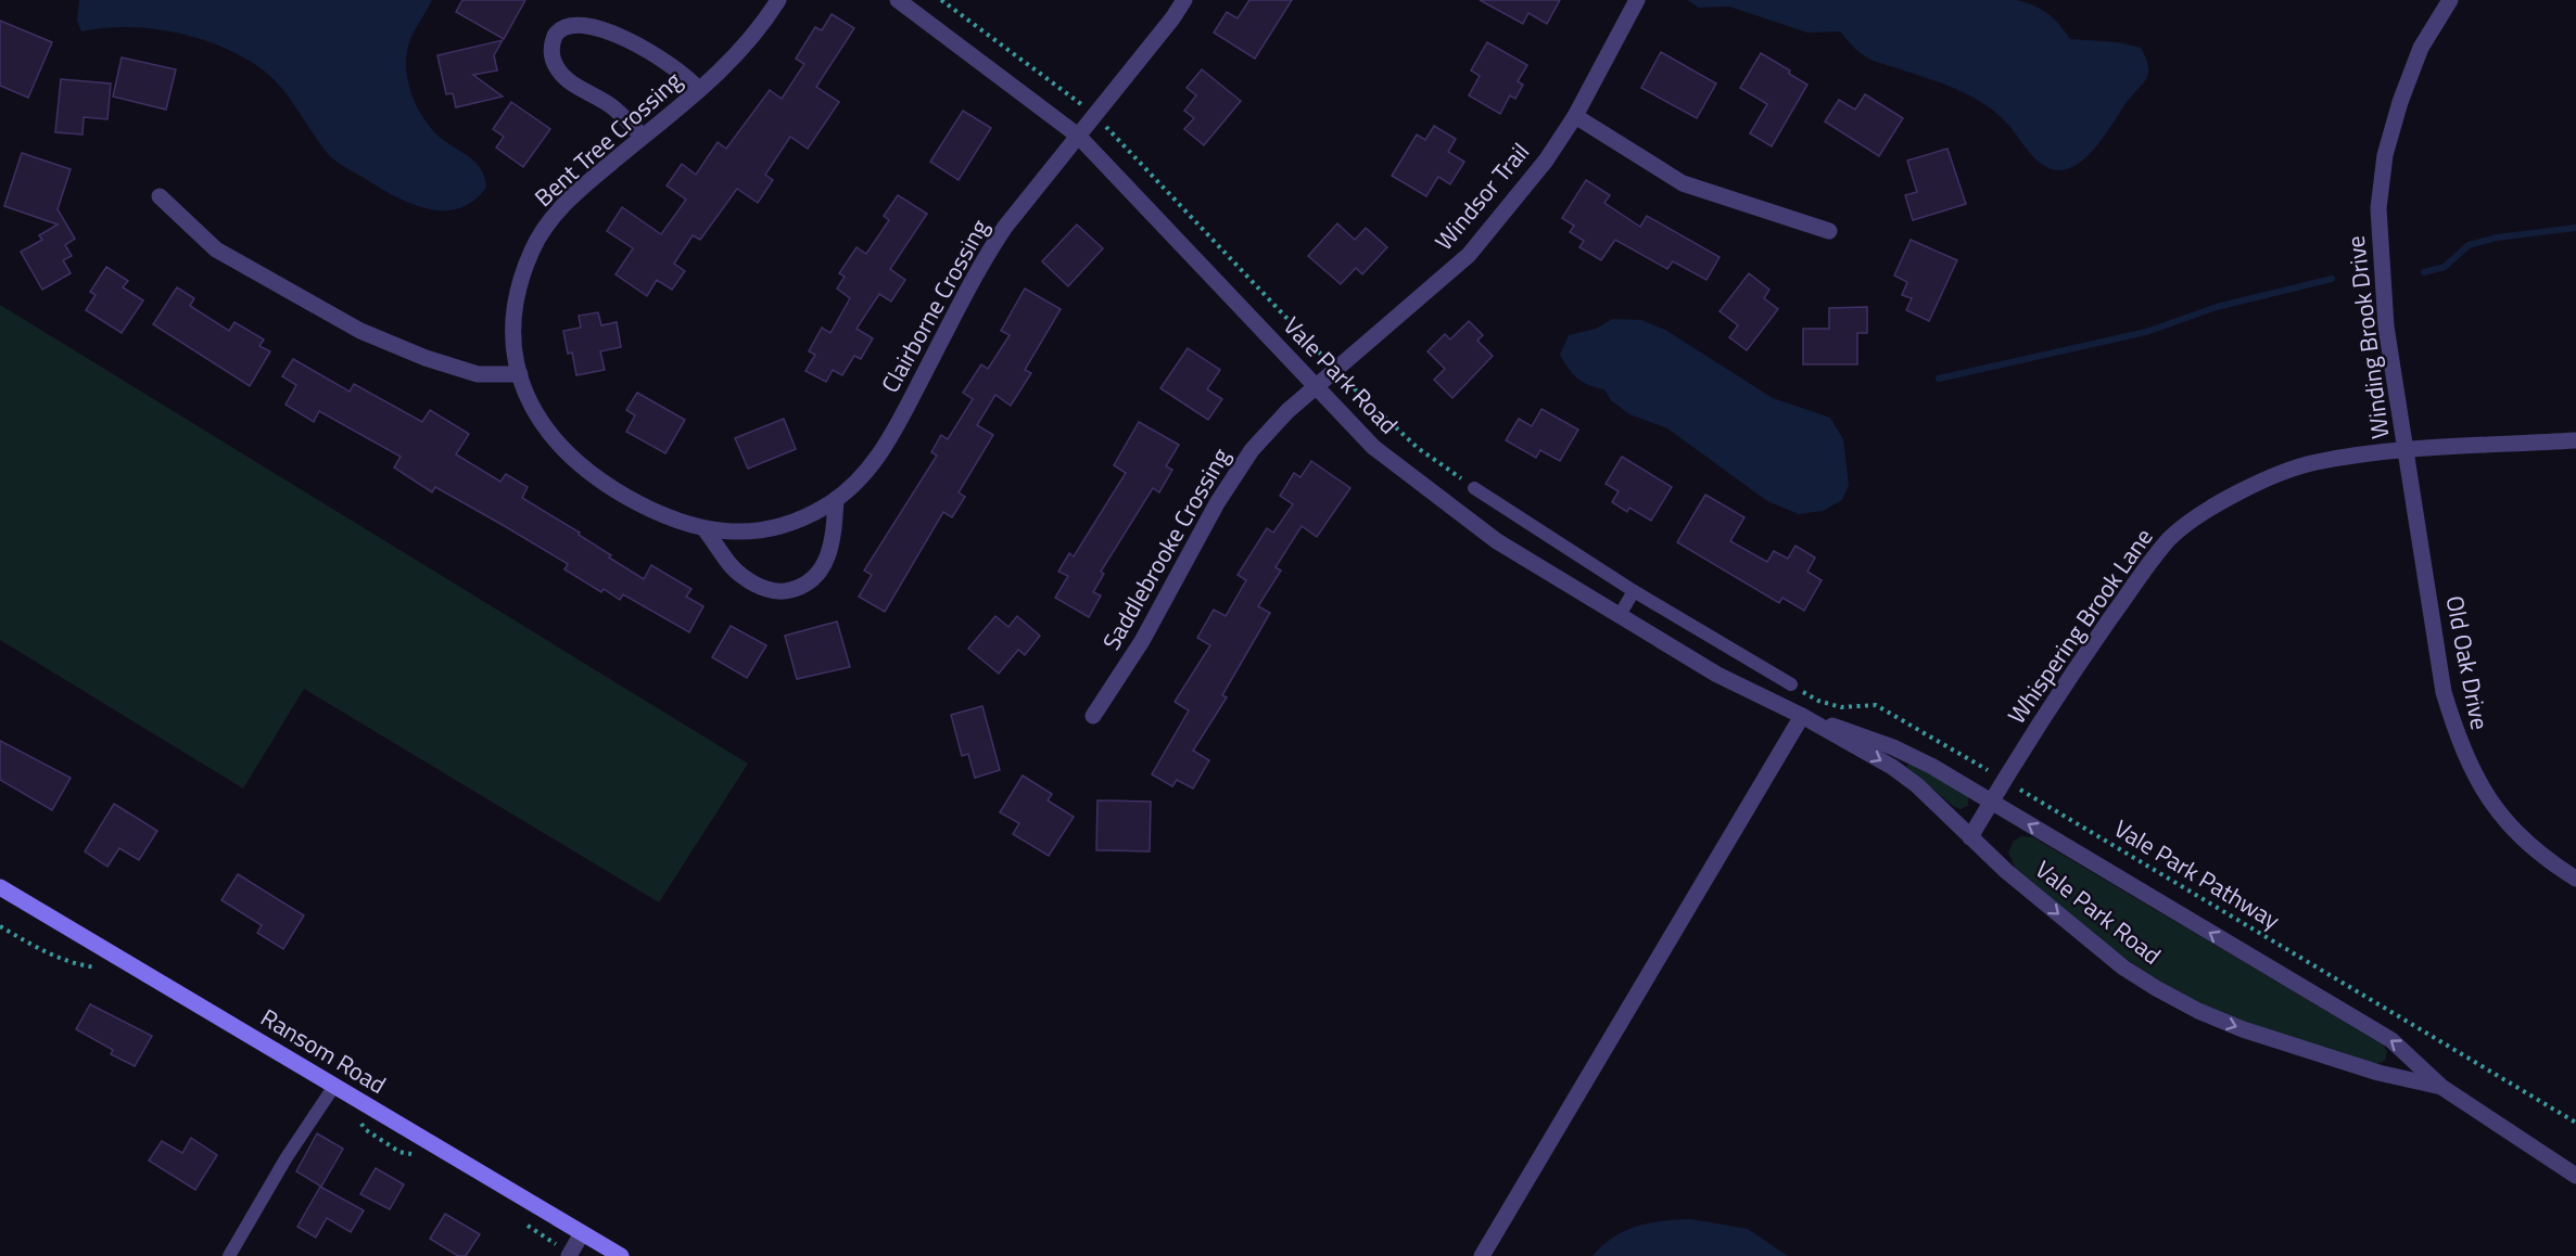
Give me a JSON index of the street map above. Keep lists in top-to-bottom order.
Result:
{
  "streets": {
    "main road": ["Ransom Road"],
    "street": [
      "Bent Tree Crossing",
      "Windsor Trail",
      "Clairborne Crossing",
      "Winding Brook Drive",
      "Vale Park Road",
      "Saddlebrooke Crossing",
      "Whispering Brook Lane",
      "Old Oak Drive"
    ],
    "path": ["Vale Park Pathway"]
  },
  "crossings": [
    ["Bent Tree Crossing", "Clairborne Crossing"],
    ["Windsor Trail", "Vale Park Road"],
    ["Windsor Trail", "Saddlebrooke Crossing"],
    ["Clairborne Crossing", "Vale Park Road"],
    ["Winding Brook Drive", "Whispering Brook Lane"],
    ["Winding Brook Drive", "Old Oak Drive"],
    ["Vale Park Road", "Saddlebrooke Crossing"],
    ["Vale Park Road", "Whispering Brook Lane"],
    ["Whispering Brook Lane", "Old Oak Drive"],
    ["Whispering Brook Lane", "Vale Park Pathway"]
  ]
}
